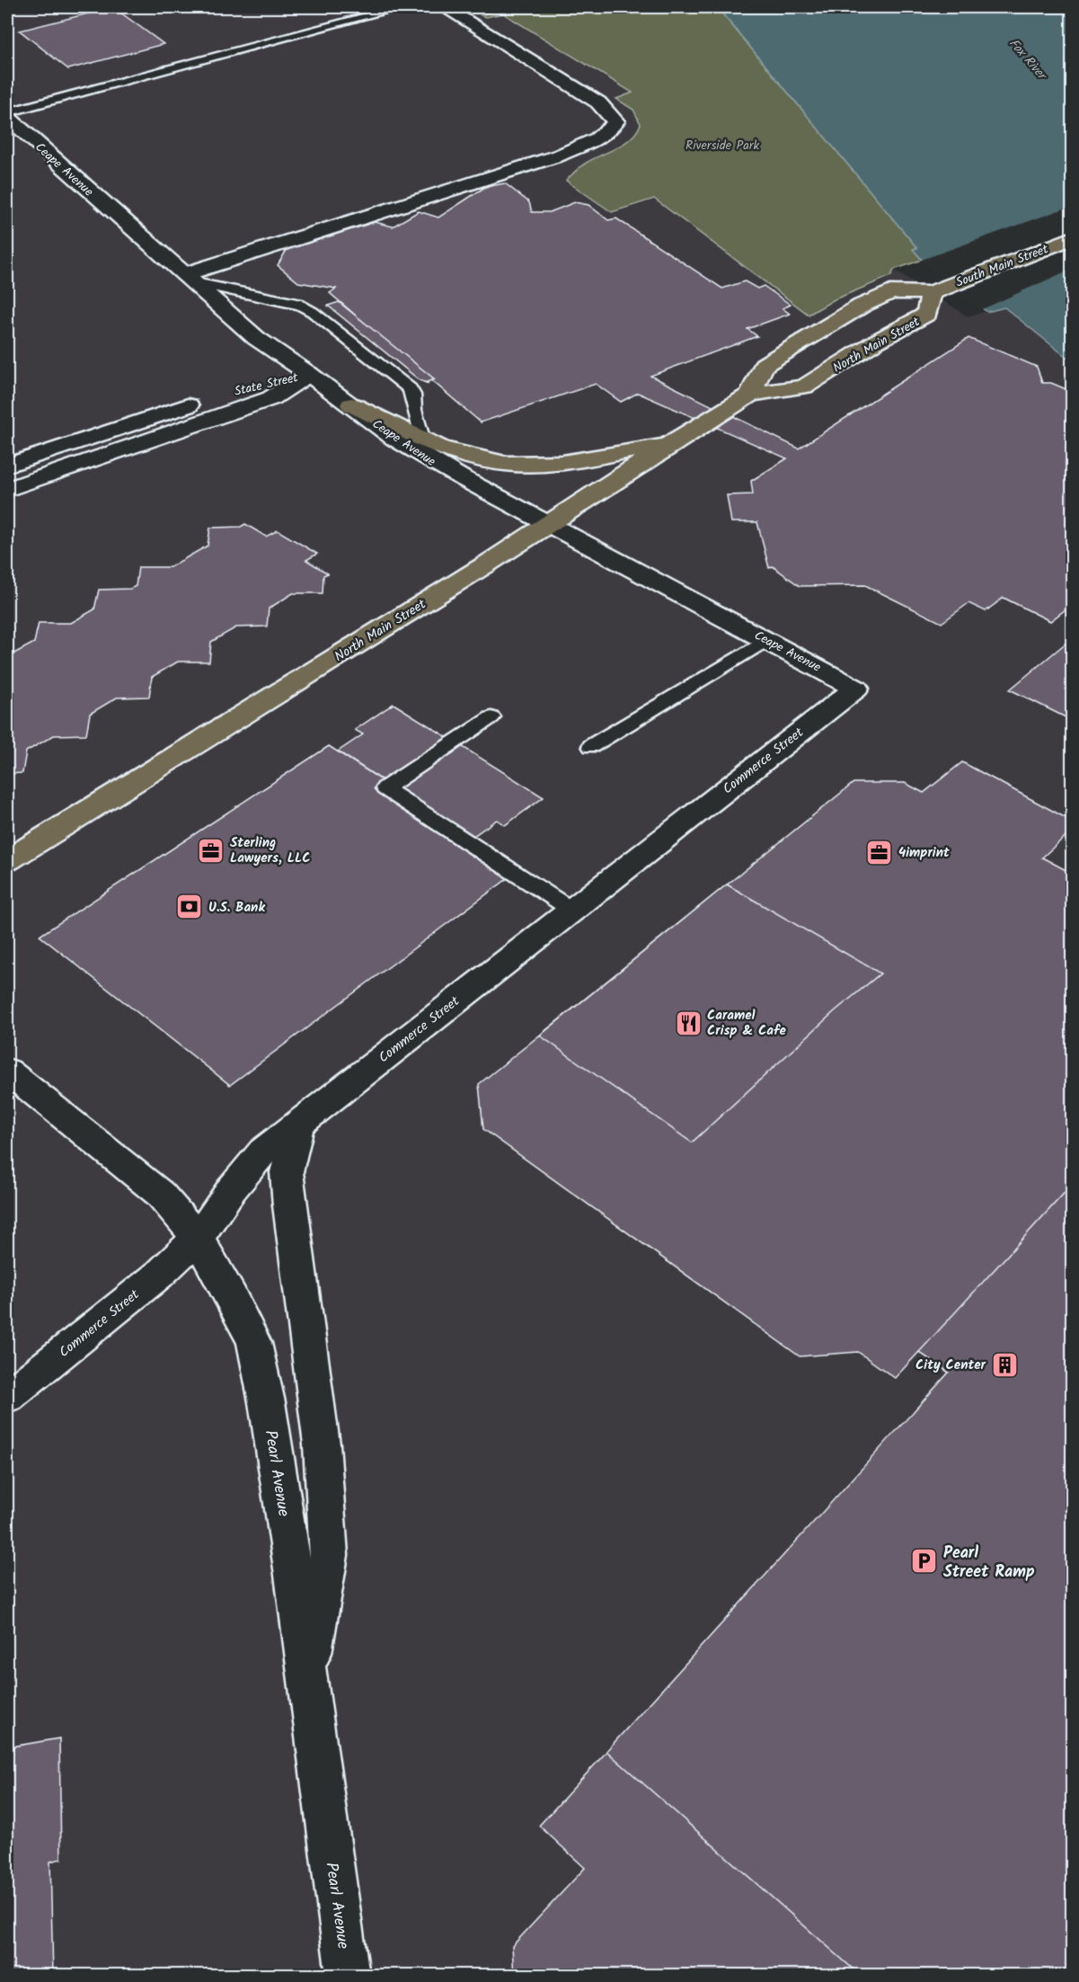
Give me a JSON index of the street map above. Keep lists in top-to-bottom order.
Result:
{
  "streets": {
    "main road": ["South Main Street", "North Main Street"],
    "street": [
      "Ceape Avenue",
      "State Street",
      "Commerce Street",
      "Pearl Avenue"
    ]
  },
  "crossings": [
    ["Ceape Avenue", "North Main Street"],
    ["Ceape Avenue", "State Street"],
    ["Ceape Avenue", "Commerce Street"],
    ["South Main Street", "North Main Street"],
    ["Commerce Street", "Pearl Avenue"]
  ],
  "water": ["Fox River"],
  "parks": ["Riverside Park"],
  "places": {
    "office": ["Sterling Lawyers, LLC", "4imprint"],
    "bank": ["U.S. Bank"],
    "restaurant": ["Caramel Crisp & Cafe"],
    "building": ["City Center"],
    "parking": ["Pearl Street Ramp"]
  }
}
